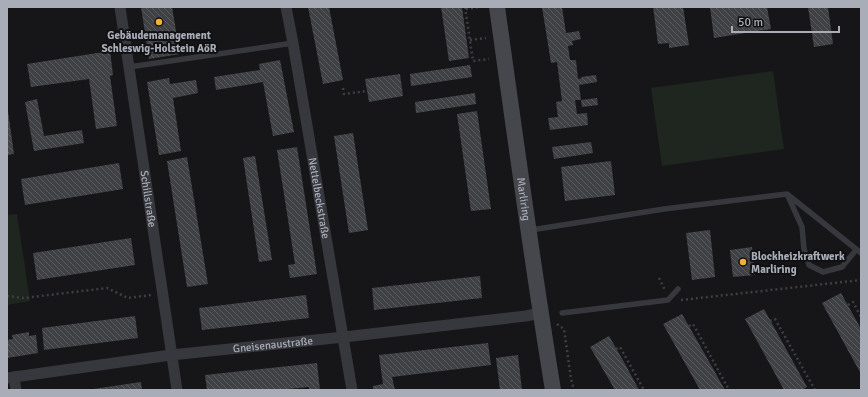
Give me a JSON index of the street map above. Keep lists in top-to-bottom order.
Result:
{
  "streets": {
    "street": [
      "Nettelbeckstraße",
      "Schillstraße",
      "Marliring",
      "Gneisenaustraße"
    ]
  },
  "crossings": [
    ["Nettelbeckstraße", "Gneisenaustraße"],
    ["Schillstraße", "Gneisenaustraße"],
    ["Marliring", "Gneisenaustraße"]
  ],
  "places": ["Gebäudemanagement Schleswig-Holstein AöR", "Blockheizkraftwerk Marliring"],
  "scale_bar": "50 m"
}
